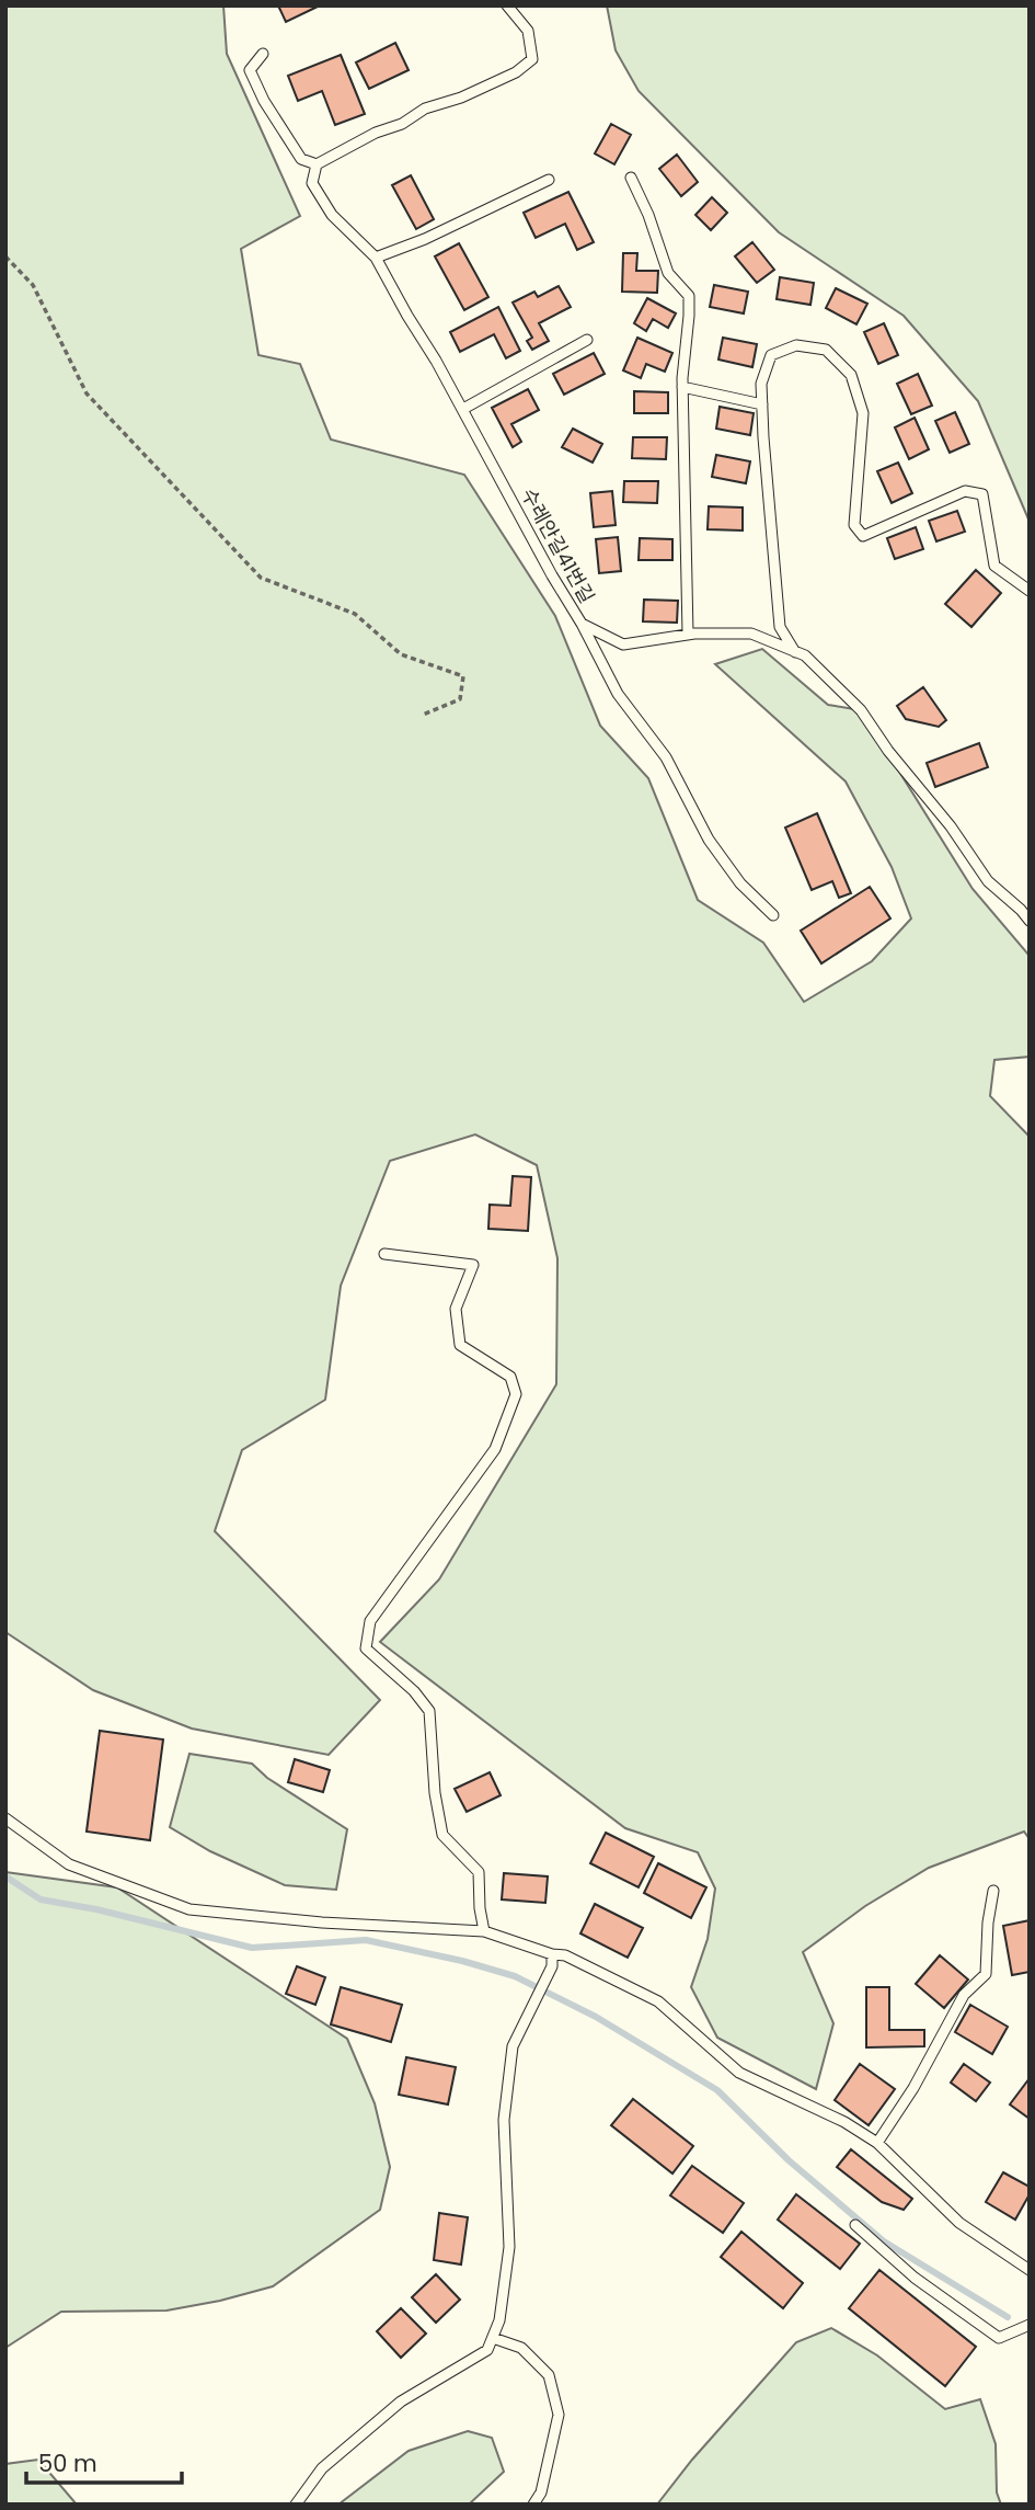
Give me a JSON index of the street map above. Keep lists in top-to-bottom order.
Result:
{
  "streets": {
    "lane": ["수레안길41번길"]
  },
  "scale_bar": "50 m"
}
